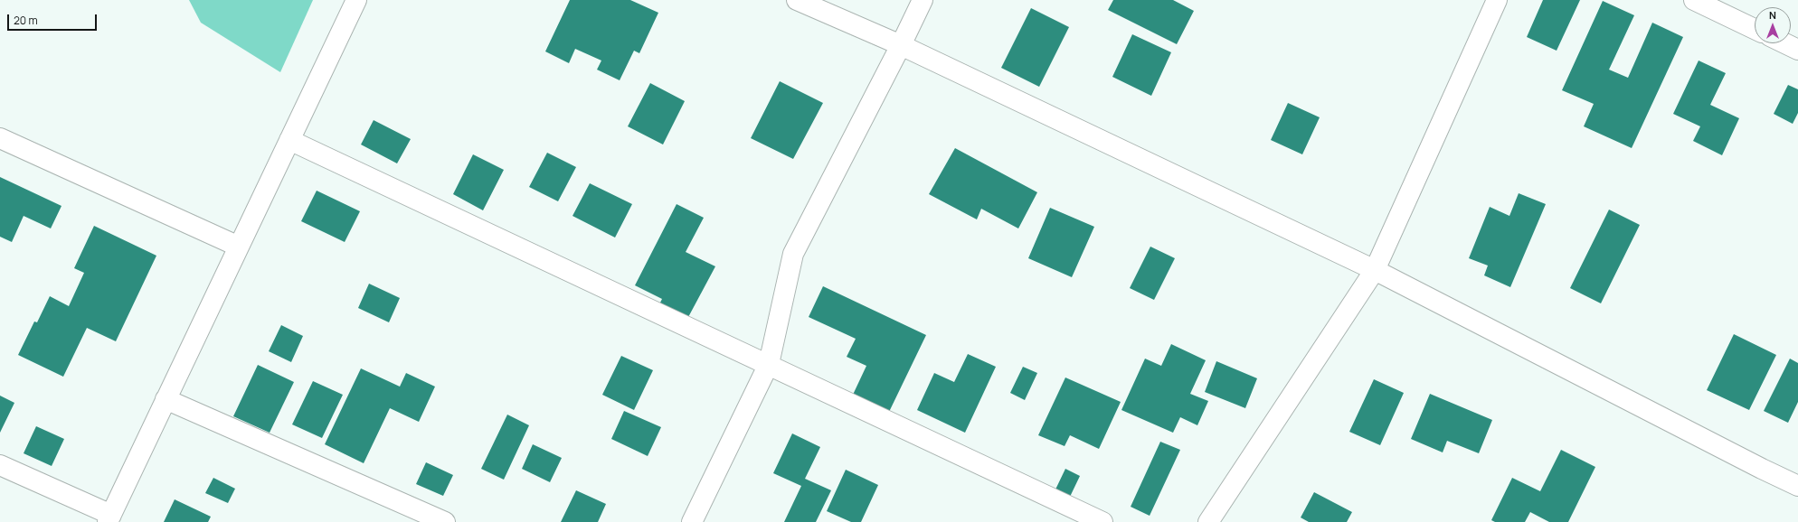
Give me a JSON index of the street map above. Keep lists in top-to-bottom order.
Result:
{
  "scale_bar": "20 m",
  "north": "top"
}
